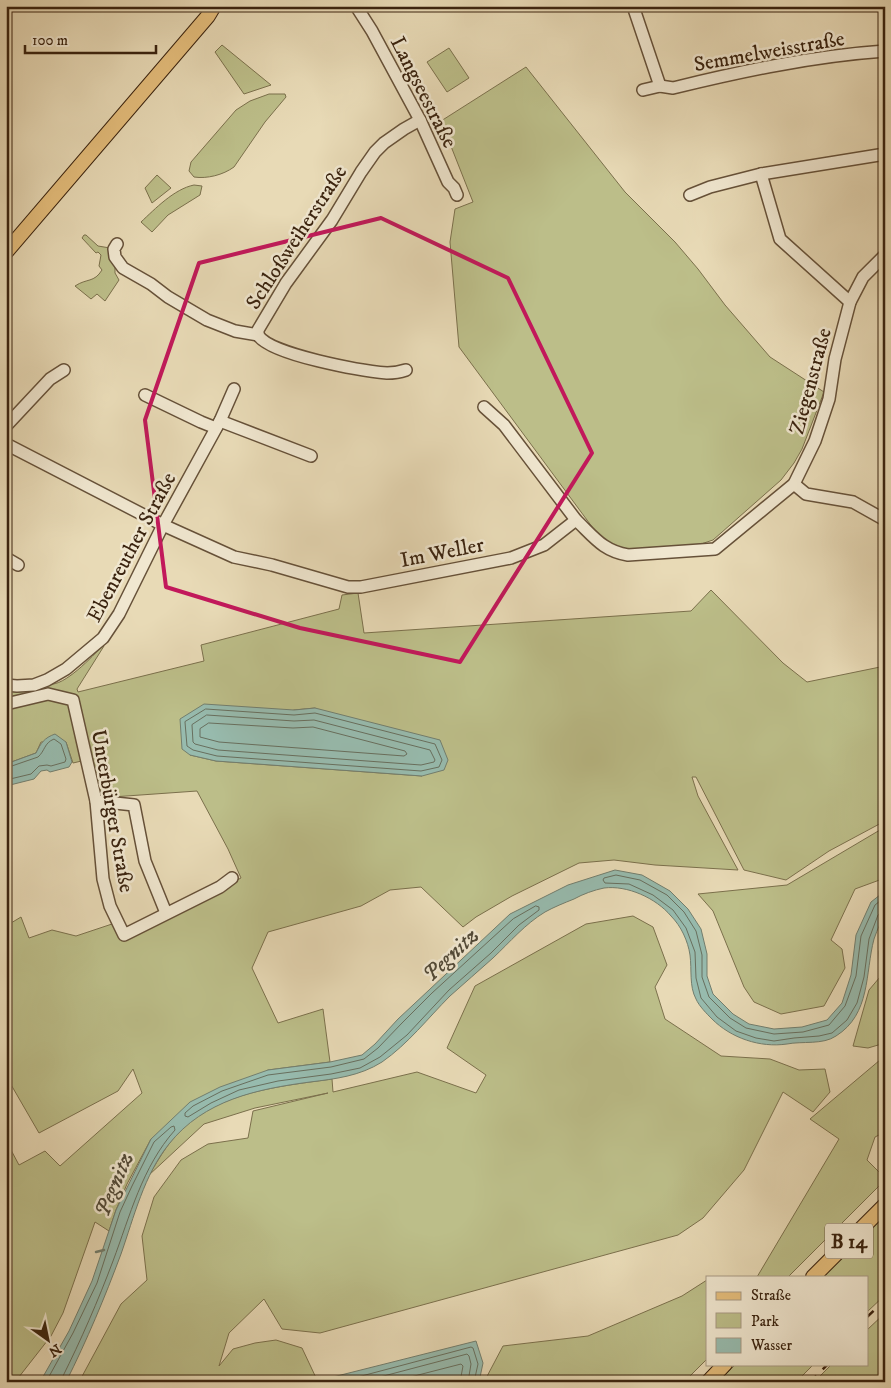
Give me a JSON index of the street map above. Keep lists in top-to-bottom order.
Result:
{
  "streets": {
    "main road": ["B 14"],
    "street": [
      "Semmelweisstraße",
      "Langseestraße",
      "Schloßweiherstraße",
      "Ziegenstraße",
      "Ebenreuther Straße",
      "Im Weller",
      "Unterbürger Straße"
    ]
  },
  "crossings": [
    ["Langseestraße", "Schloßweiherstraße"],
    ["Ziegenstraße", "Im Weller"],
    ["Ebenreuther Straße", "Im Weller"]
  ],
  "water": ["Pegnitz"],
  "legend": ["Straße", "Park", "Wasser"],
  "scale_bar": "100 m",
  "north": "bottom right"
}
